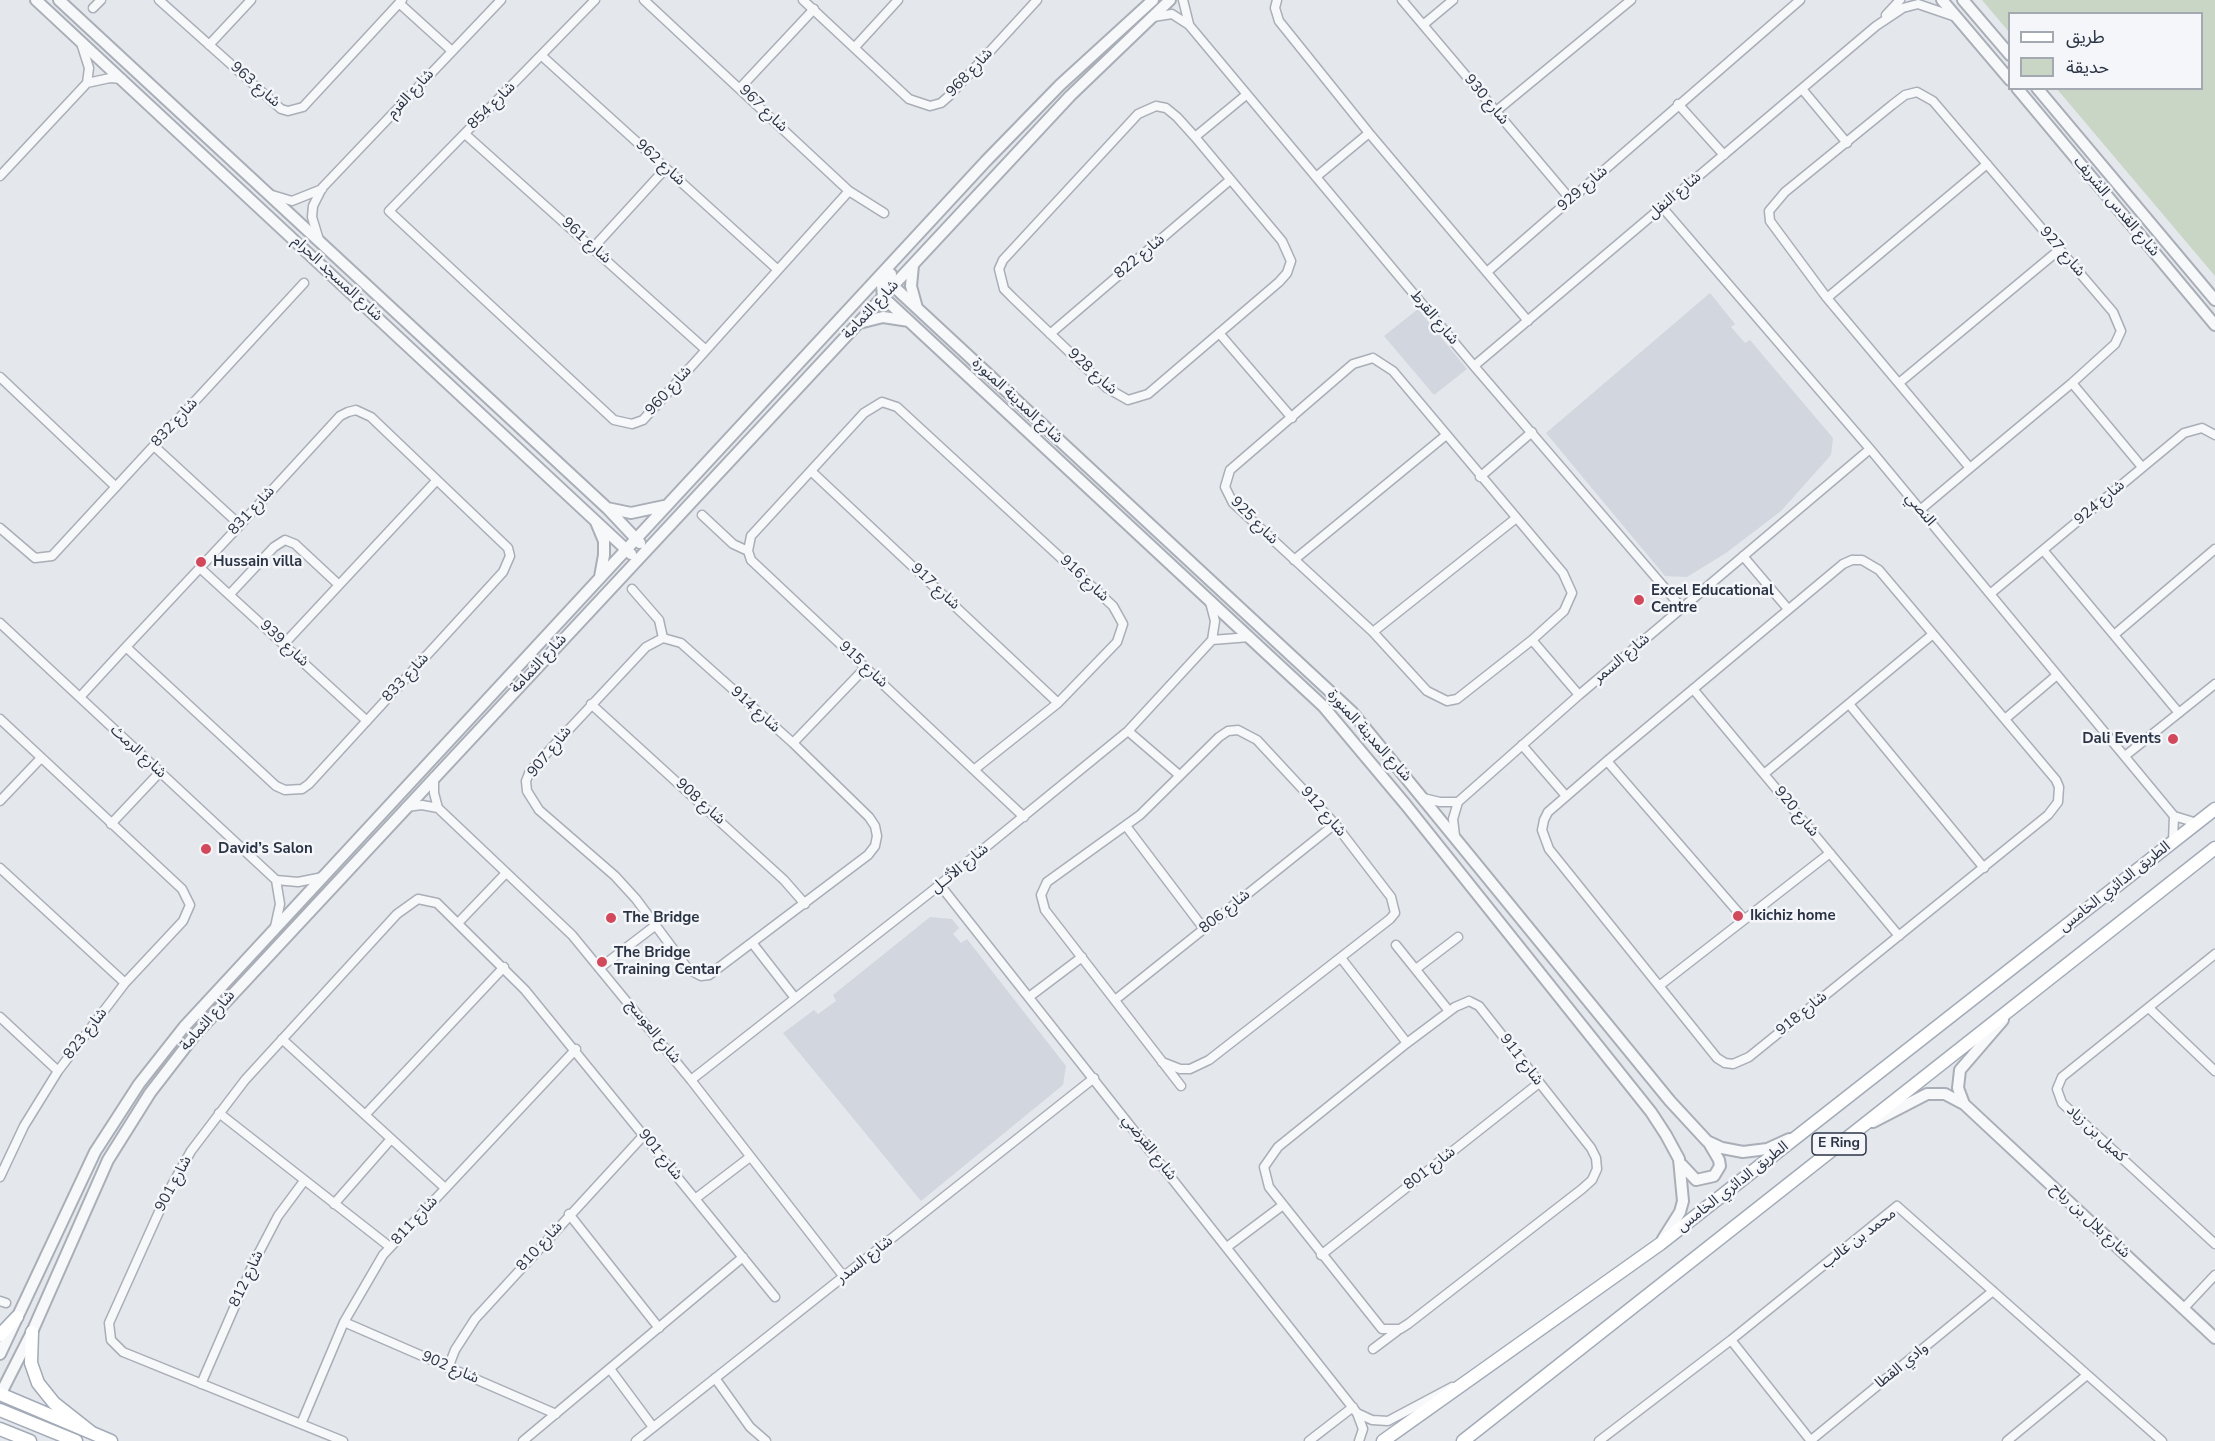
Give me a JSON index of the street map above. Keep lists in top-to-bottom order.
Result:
{
  "streets": {
    "main road": ["الطريق الدائري الخامس", "E Ring"],
    "street": [
      "شارع 968",
      "شارع 963",
      "شارع القرم",
      "شارع 930",
      "شارع 854",
      "شارع 967",
      "شارع 962",
      "شارع 929",
      "شارع النفل",
      "شارع القدس الشريف",
      "شارع 961",
      "شارع 927",
      "شارع 822",
      "شارع المسجد الحرام",
      "شارع الثمامة",
      "شارع القرط",
      "شارع 928",
      "شارع 960",
      "شارع المدينة المنورة",
      "شارع 832",
      "شارع 924",
      "النصي",
      "شارع 831",
      "شارع 925",
      "شارع 916",
      "شارع 917",
      "شارع 939",
      "شارع السمر",
      "شارع 915",
      "شارع 833",
      "شارع 914",
      "شارع الرمث",
      "شارع 907",
      "شارع 908",
      "شارع 912",
      "شارع 920",
      "شارع الأثــل",
      "شارع 806",
      "شارع 918",
      "شارع العوسج",
      "شارع 823",
      "شارع 911",
      "كميل بن زياد",
      "شارع القرضي",
      "شارع 901",
      "شارع 801",
      "شارع 811",
      "شارع بلال بن رباح",
      "محمد بن غالب",
      "شارع 810",
      "شارع السدر",
      "شارع 812",
      "وادي القطا",
      "شارع 902"
    ]
  },
  "crossings": [
    ["شارع 963", "شارع القرم"],
    ["شارع القرم", "شارع المسجد الحرام"],
    ["شارع 930", "شارع 929"],
    ["شارع 854", "شارع 962"],
    ["شارع 854", "شارع 961"],
    ["شارع 854", "شارع 960"],
    ["شارع 967", "شارع 960"],
    ["شارع 962", "شارع 960"],
    ["شارع النفل", "شارع القرط"],
    ["شارع النفل", "النصي"],
    ["شارع 961", "شارع 960"],
    ["شارع 927", "النصي"],
    ["شارع 822", "شارع 928"],
    ["شارع المسجد الحرام", "شارع الثمامة"],
    ["شارع الثمامة", "شارع المدينة المنورة"],
    ["شارع القرط", "شارع السمر"],
    ["شارع المدينة المنورة", "الطريق الدائري الخامس"],
    ["شارع 924", "النصي"],
    ["النصي", "شارع السمر"],
    ["شارع 831", "شارع 939"],
    ["شارع 831", "شارع 833"],
    ["شارع 831", "شارع الرمث"],
    ["شارع 916", "شارع 917"],
    ["شارع 916", "شارع 915"],
    ["شارع 939", "شارع 833"],
    ["شارع 915", "شارع الأثــل"],
    ["شارع 914", "شارع 907"],
    ["شارع 907", "شارع 908"],
    ["شارع 912", "شارع 806"],
    ["شارع 920", "شارع 918"],
    ["شارع الأثــل", "شارع العوسج"],
    ["شارع الأثــل", "شارع القرضي"],
    ["الطريق الدائري الخامس", "شارع بلال بن رباح"],
    ["شارع العوسج", "شارع السدر"],
    ["شارع 911", "شارع 801"],
    ["شارع القرضي", "شارع السدر"],
    ["شارع 901", "شارع 811"],
    ["شارع 901", "شارع 810"],
    ["شارع 901", "شارع 812"],
    ["شارع 811", "شارع 902"],
    ["محمد بن غالب", "وادي القطا"],
    ["شارع 810", "شارع 902"]
  ],
  "places": [
    "Hussain villa",
    "Excel Educational Centre",
    "Dali Events",
    "David’s Salon",
    "Ikichiz home",
    "The Bridge",
    "The Bridge Training Centar"
  ],
  "legend": ["طريق", "حديقة"]
}
